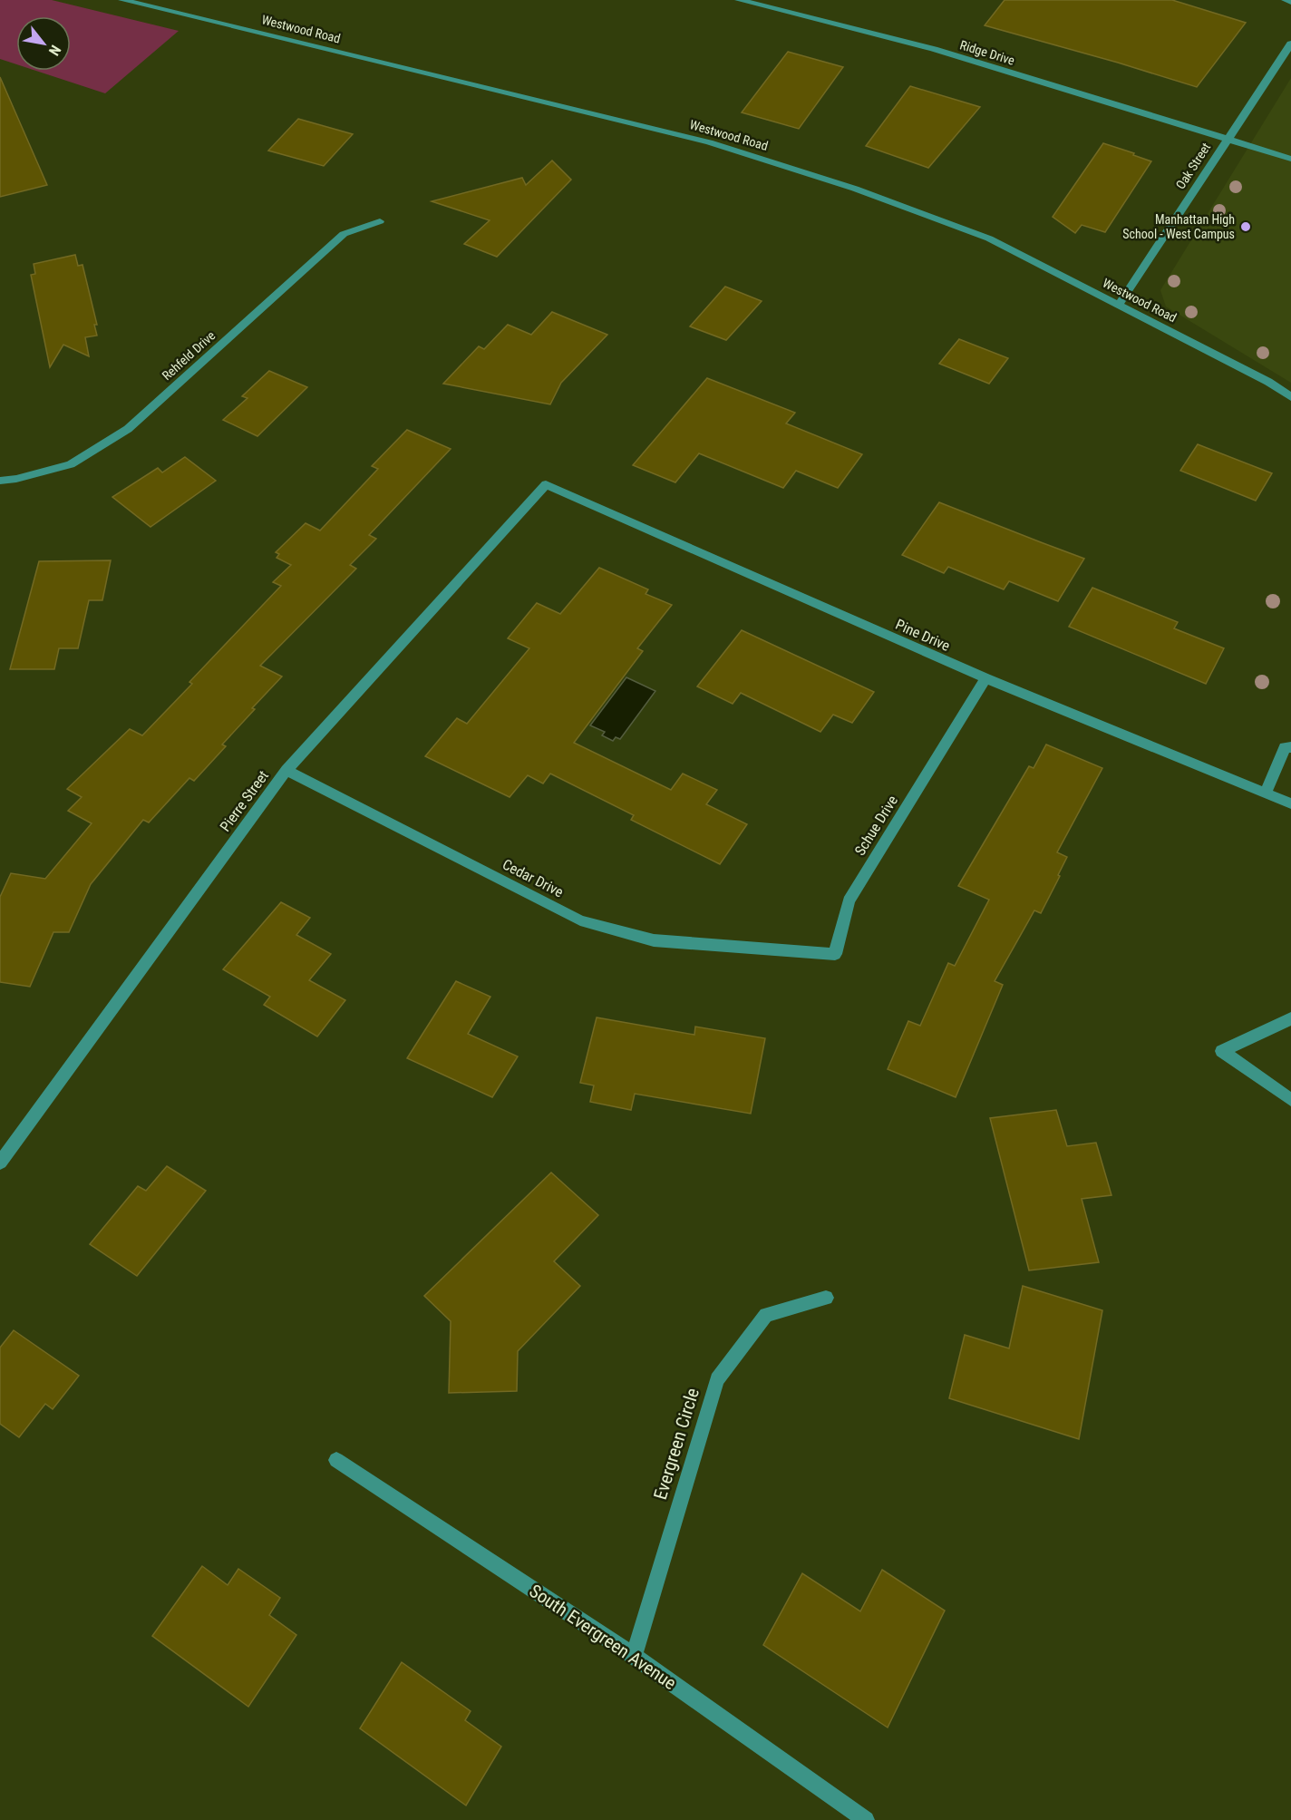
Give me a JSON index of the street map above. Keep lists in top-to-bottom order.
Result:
{
  "streets": {
    "street": [
      "Westwood Road",
      "Ridge Drive",
      "Oak Street",
      "Rehfeld Drive",
      "Pine Drive",
      "Pierre Street",
      "Schue Drive",
      "Cedar Drive",
      "Evergreen Circle",
      "South Evergreen Avenue"
    ]
  },
  "crossings": [
    ["Westwood Road", "Oak Street"],
    ["Ridge Drive", "Oak Street"],
    ["Pine Drive", "Pierre Street"],
    ["Pine Drive", "Schue Drive"],
    ["Pierre Street", "Cedar Drive"],
    ["Schue Drive", "Cedar Drive"],
    ["Evergreen Circle", "South Evergreen Avenue"]
  ],
  "places": ["Manhattan High School - West Campus"],
  "north": "bottom right"
}
